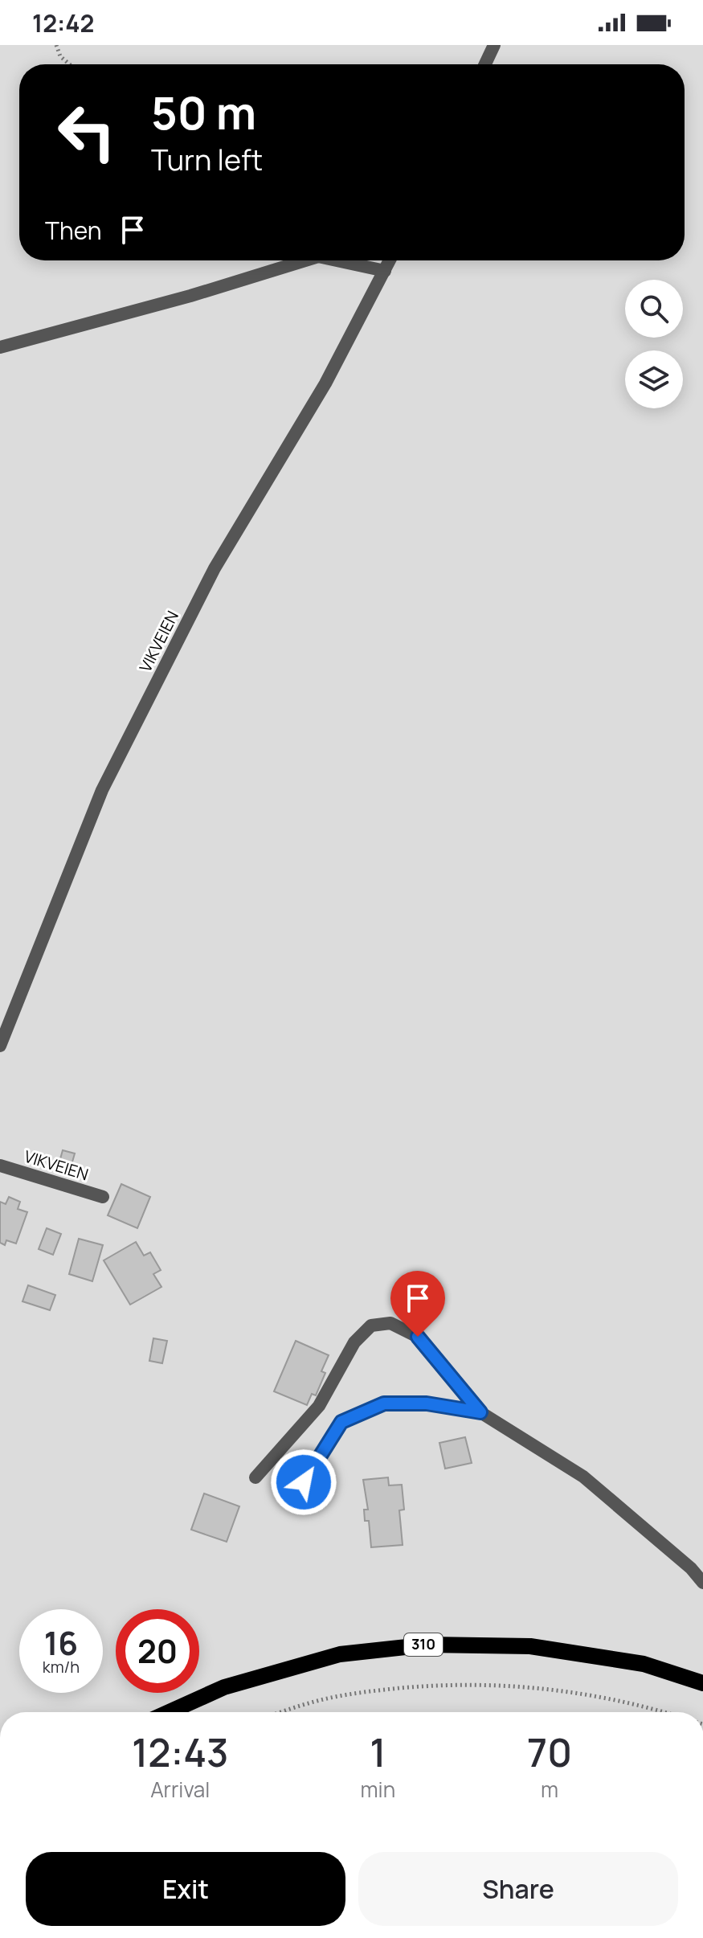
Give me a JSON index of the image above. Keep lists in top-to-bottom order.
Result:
{
  "streets": {
    "main road": ["310"],
    "street": ["VIKVEIEN"]
  },
  "page": {
    "status": "12:42",
    "turn": ["50 m", "Turn left"],
    "then": "Then",
    "speed": "16 km/h",
    "limit": "20",
    "eta": [
      "12:43",
      "Arrival",
      "1",
      "min",
      "70",
      "m"
    ],
    "buttons": ["Exit", "Share"]
  }
}
